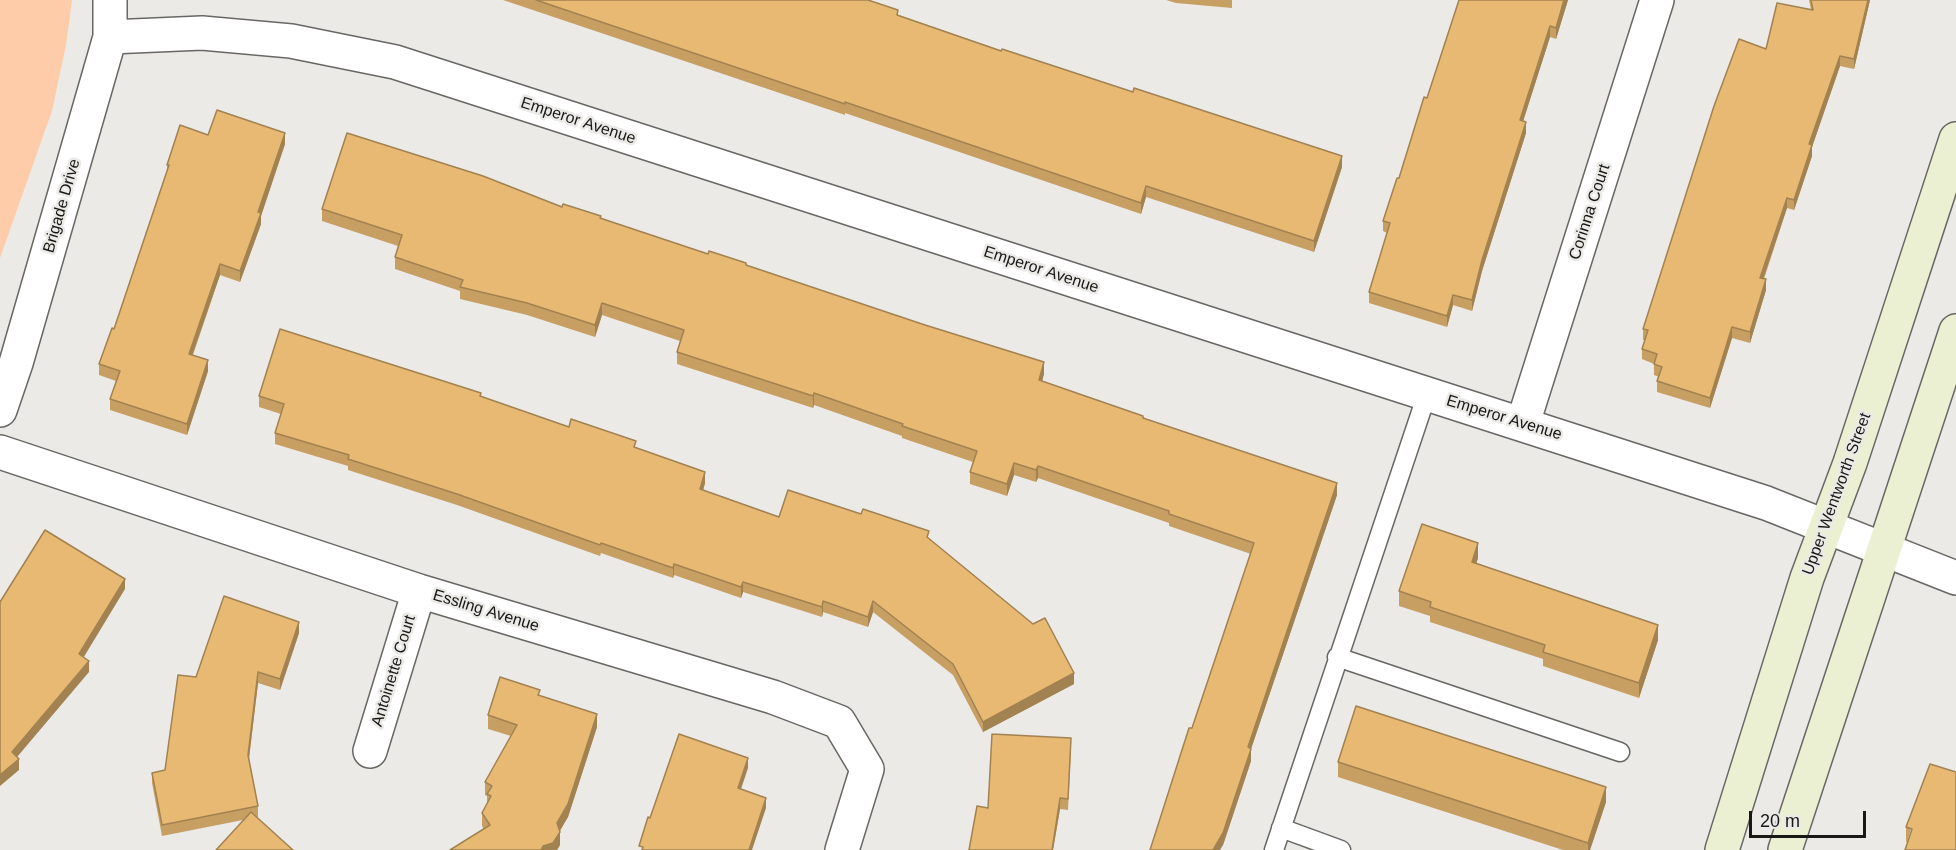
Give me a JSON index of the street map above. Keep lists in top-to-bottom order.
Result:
{
  "streets": {
    "main road": ["Upper Wentworth Street"],
    "street": [
      "Emperor Avenue",
      "Brigade Drive",
      "Corinna Court",
      "Essling Avenue",
      "Antoinette Court"
    ]
  },
  "crossings": [
    ["Emperor Avenue", "Brigade Drive"],
    ["Emperor Avenue", "Corinna Court"],
    ["Emperor Avenue", "Upper Wentworth Street"],
    ["Essling Avenue", "Antoinette Court"]
  ],
  "scale_bar": "20 m"
}
